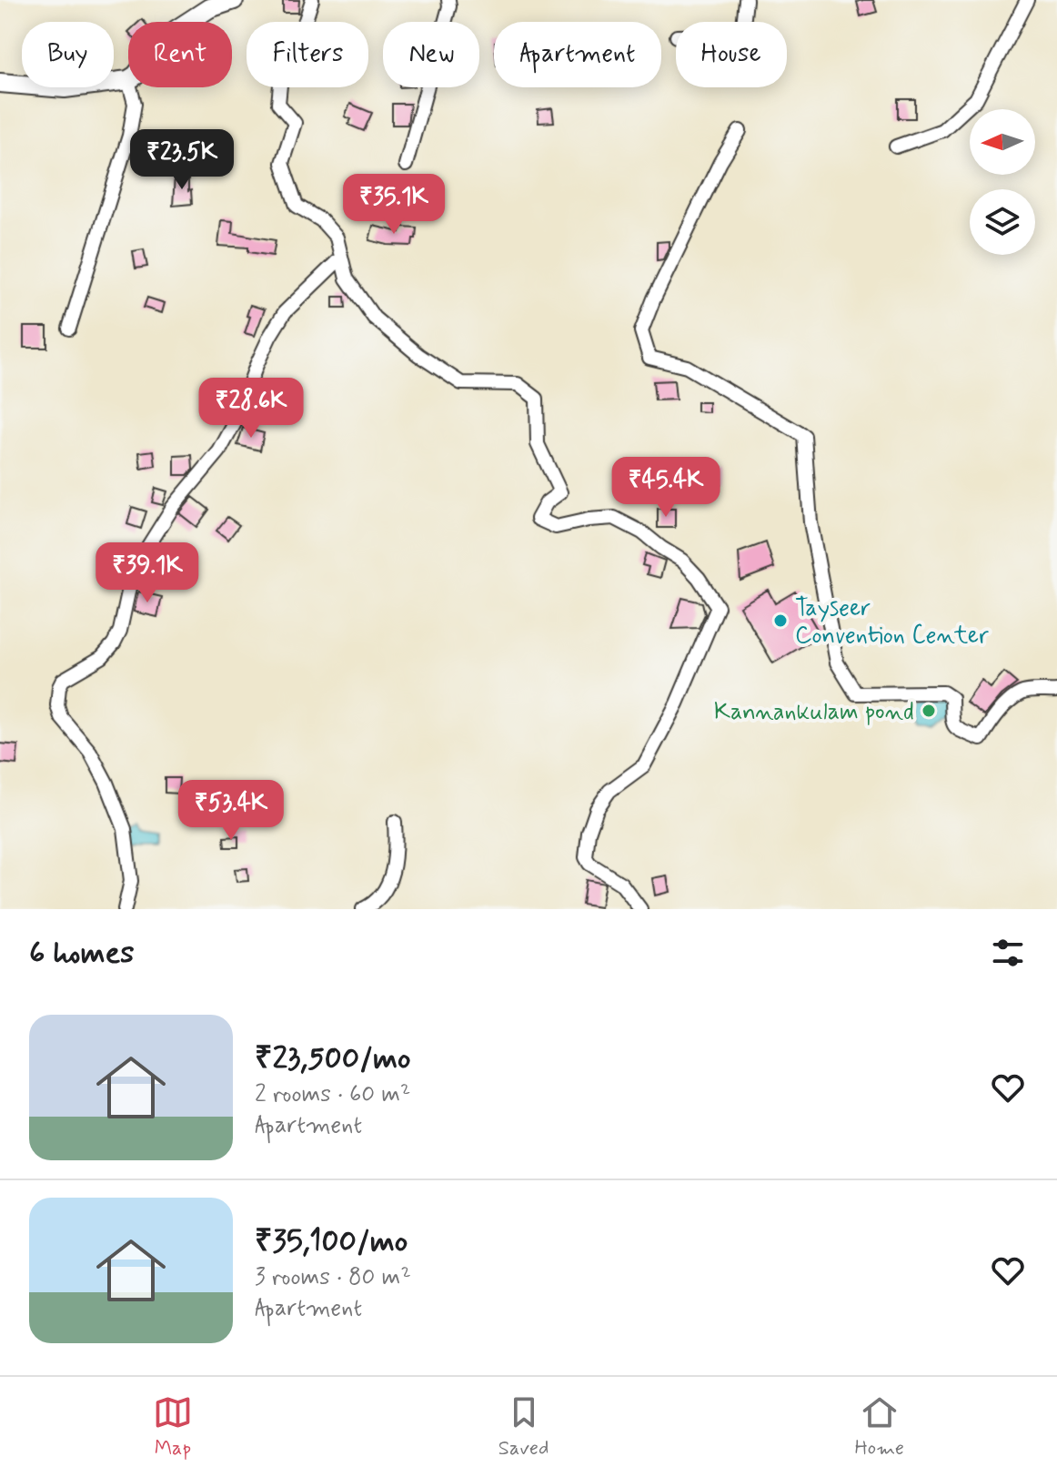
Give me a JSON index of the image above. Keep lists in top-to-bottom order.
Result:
{
  "places": ["Tayseer Convention Center", "Kannankulam pond"],
  "north": "left",
  "page": {
    "chip": [
      "Buy",
      "Rent",
      "Filters",
      "New",
      "Apartment",
      "House"
    ],
    "price": [
      "₹23.5K",
      "₹35.1K",
      "₹28.6K",
      "₹45.4K",
      "₹39.1K",
      "₹53.4K"
    ],
    "heading": "6 homes",
    "list": [
      {
        "name": "₹23,500/mo",
        "note": "2 rooms · 60 m² · Apartment"
      },
      {
        "name": "₹35,100/mo",
        "note": "3 rooms · 80 m² · Apartment"
      }
    ],
    "tabs": ["Map", "Saved", "Home"]
  }
}
